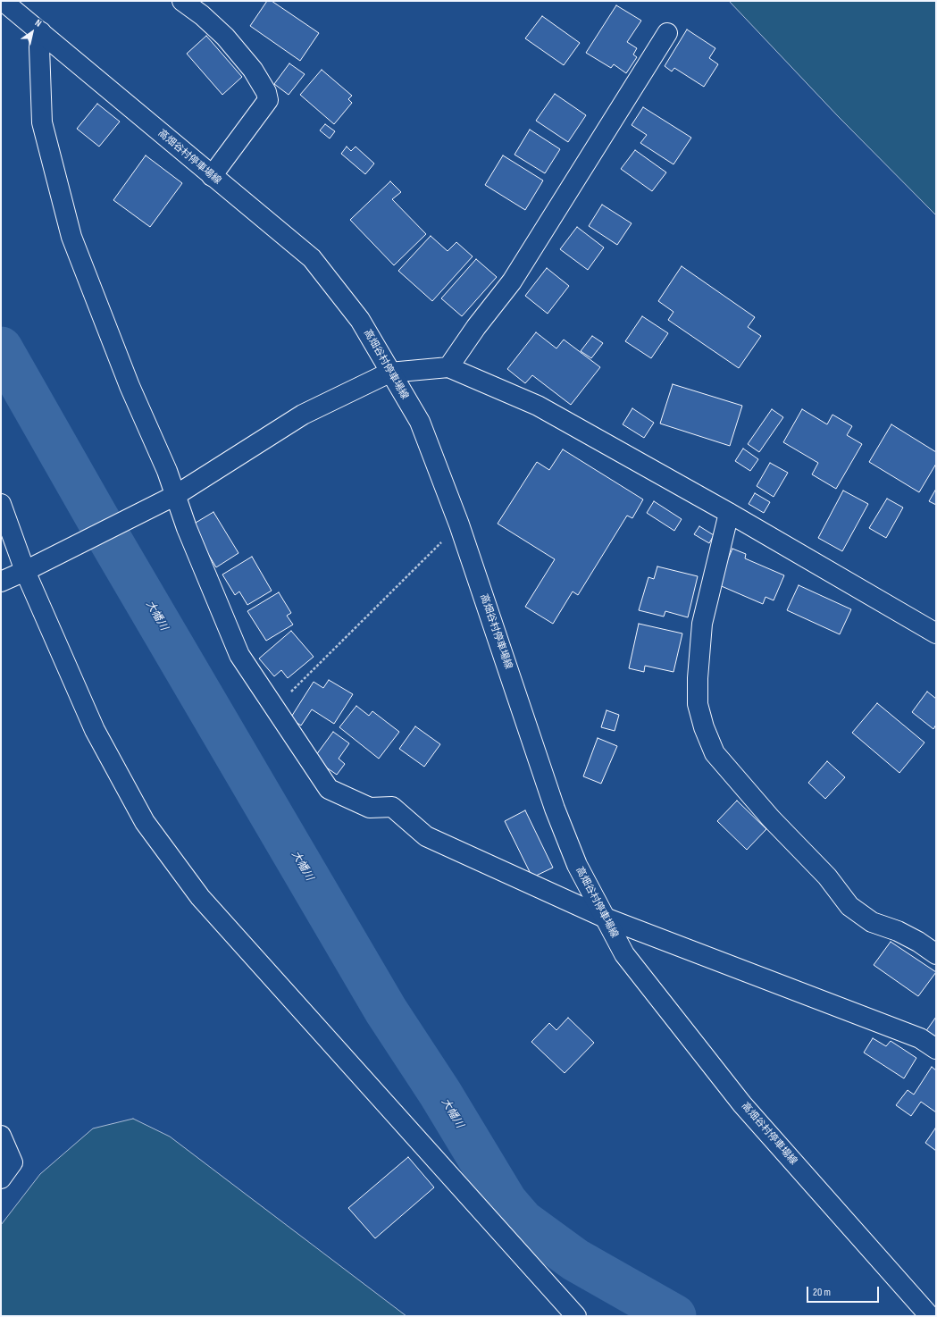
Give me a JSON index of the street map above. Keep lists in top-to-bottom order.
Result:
{
  "streets": {
    "street": ["高畑谷村停車場線"]
  },
  "water": ["大幡川"],
  "scale_bar": "20 m",
  "north": "top right"
}
